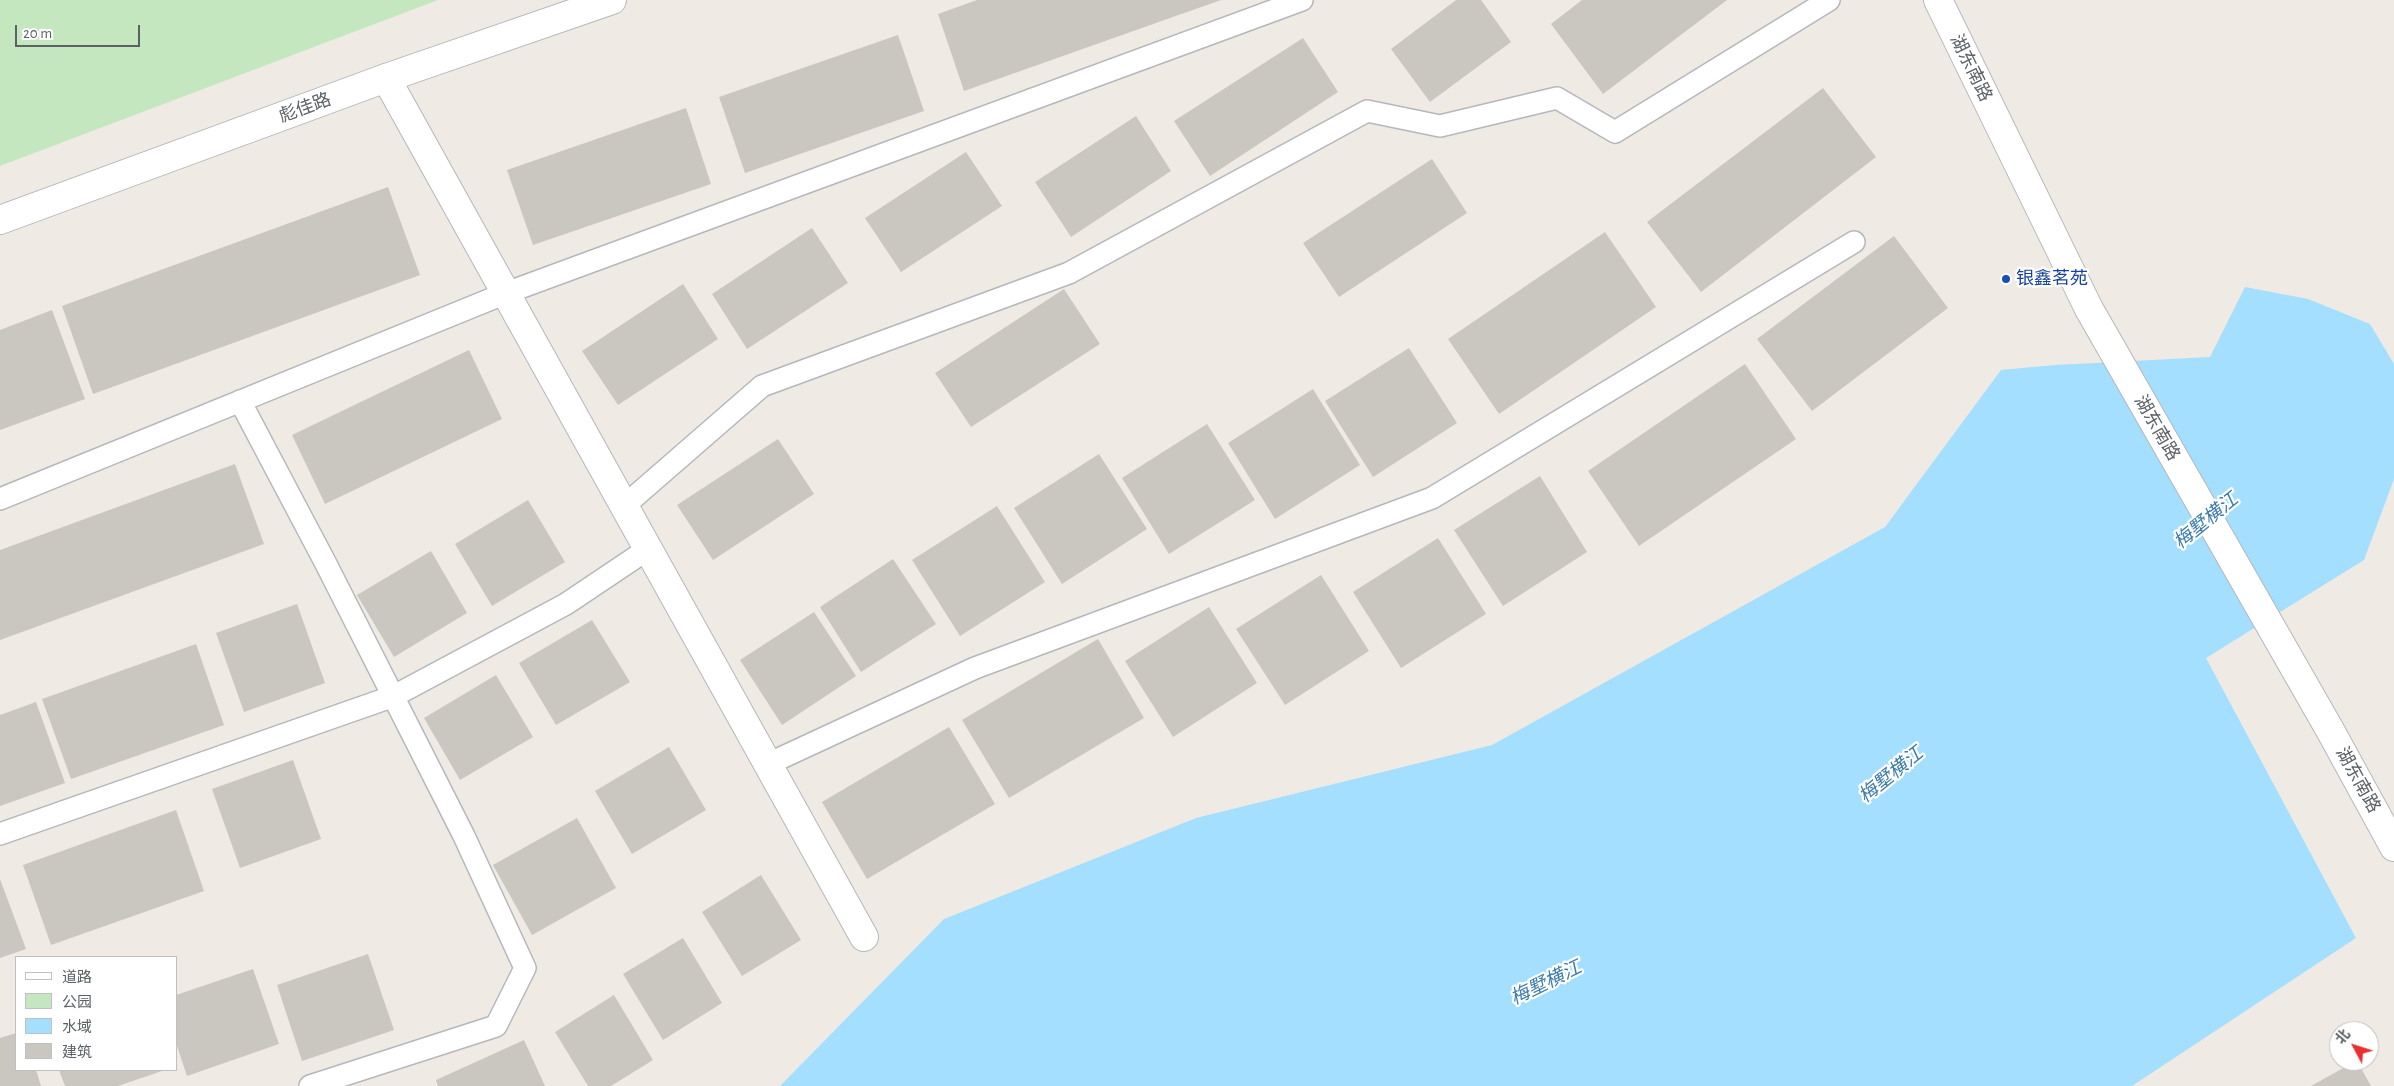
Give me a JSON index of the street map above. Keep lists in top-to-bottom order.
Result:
{
  "streets": {
    "street": ["湖东南路", "彪佳路"]
  },
  "water": ["梅墅横江"],
  "places": ["银鑫茗苑"],
  "legend": [
    "道路",
    "公园",
    "水域",
    "建筑"
  ],
  "scale_bar": "20 m",
  "north": "top left"
}
